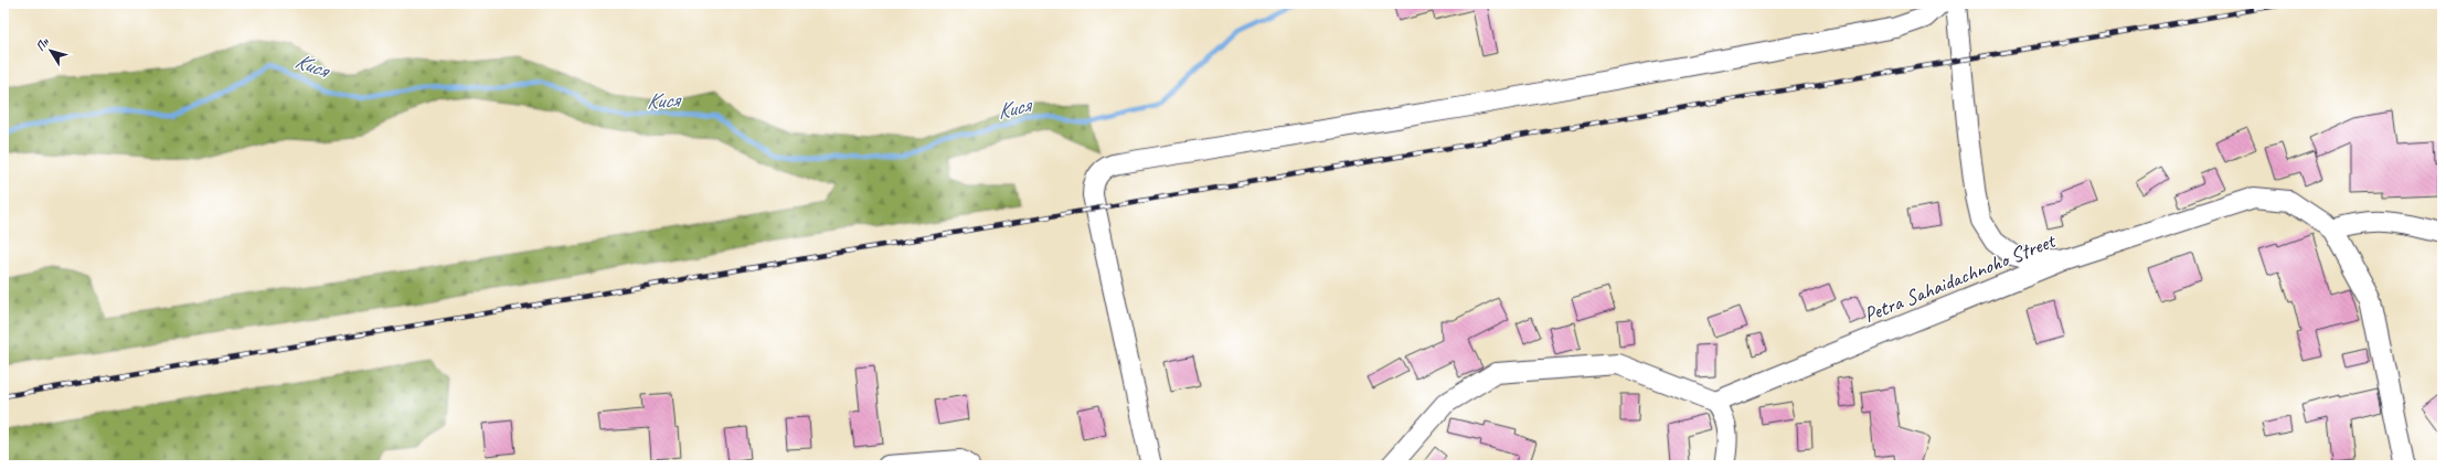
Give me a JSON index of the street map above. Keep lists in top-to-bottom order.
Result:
{
  "streets": {
    "street": ["Petra Sahaidachnoho Street"]
  },
  "water": ["Кися"],
  "north": "top left"
}
